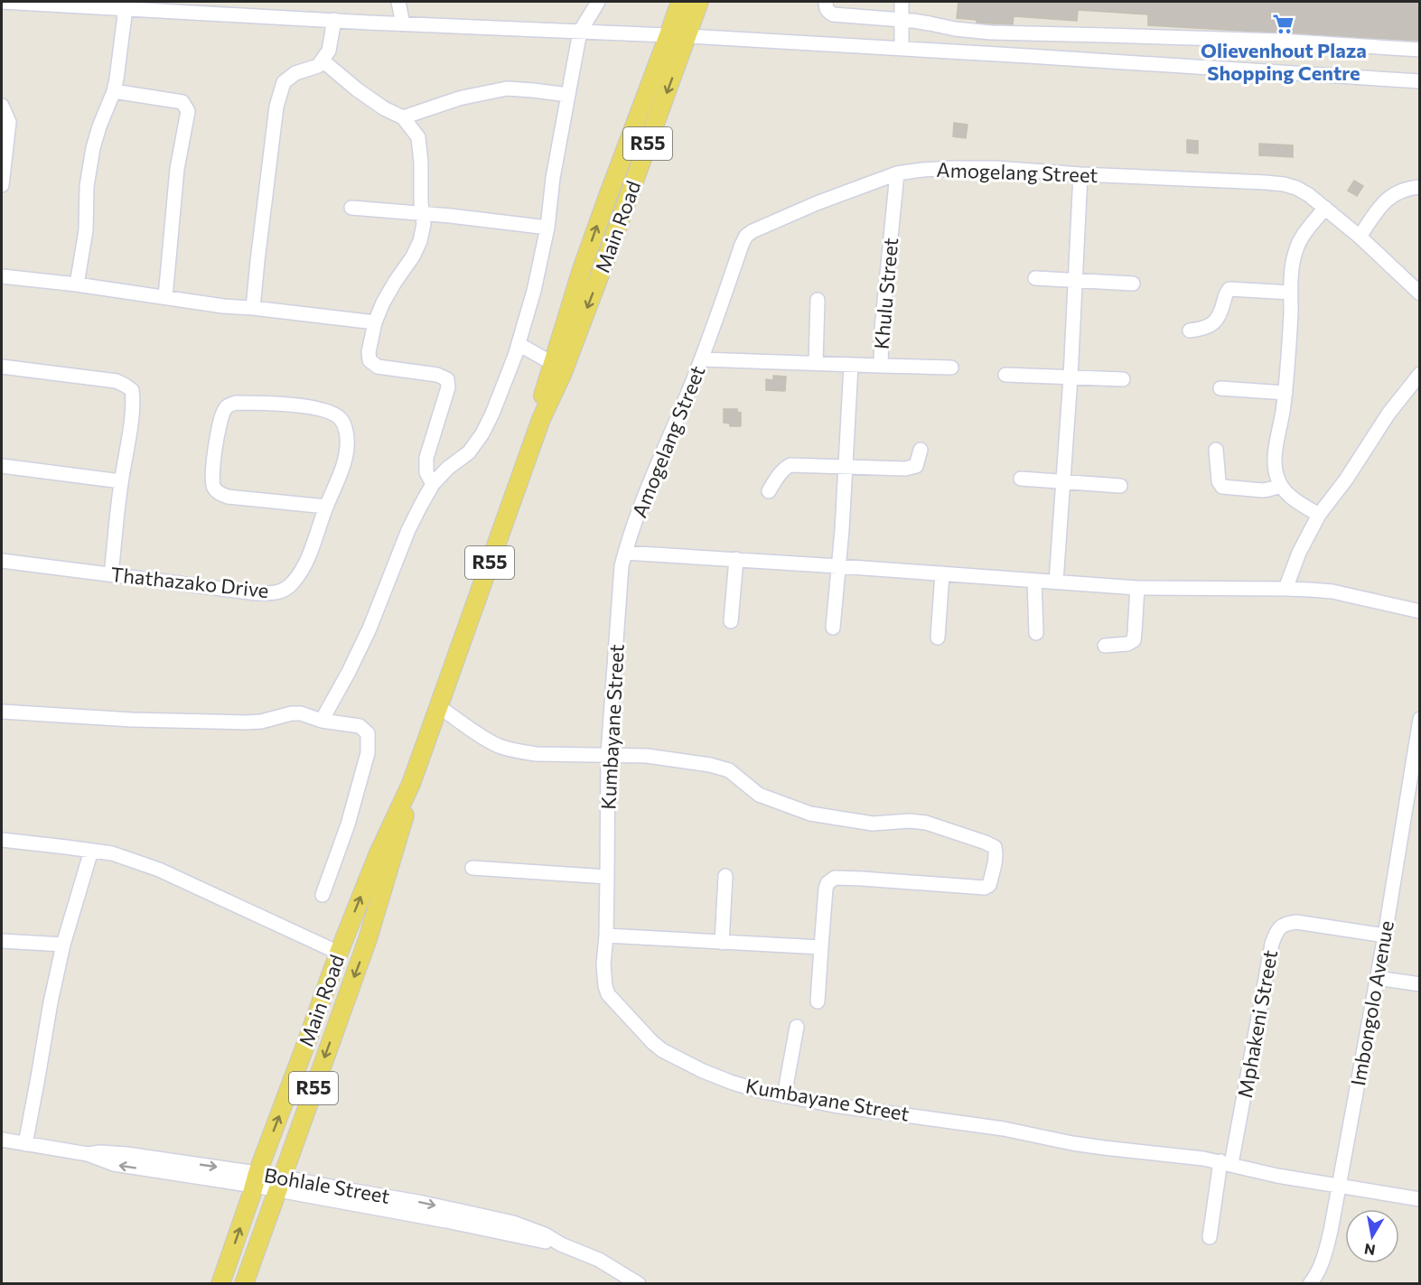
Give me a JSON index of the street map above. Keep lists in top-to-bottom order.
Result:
{
  "streets": {
    "main road": ["R55", "Main Road"],
    "street": [
      "Amogelang Street",
      "Khulu Street",
      "Thathazako Drive",
      "Kumbayane Street",
      "Imbongolo Avenue",
      "Mphakeni Street",
      "Bohlale Street"
    ]
  },
  "crossings": [
    ["Amogelang Street", "Khulu Street"],
    ["Amogelang Street", "Kumbayane Street"],
    ["Main Road", "Bohlale Street"],
    ["Kumbayane Street", "Imbongolo Avenue"],
    ["Kumbayane Street", "Mphakeni Street"],
    ["Imbongolo Avenue", "Mphakeni Street"]
  ],
  "places": {
    "supermarket": ["Olievenhout Plaza Shopping Centre"]
  },
  "north": "bottom"
}
